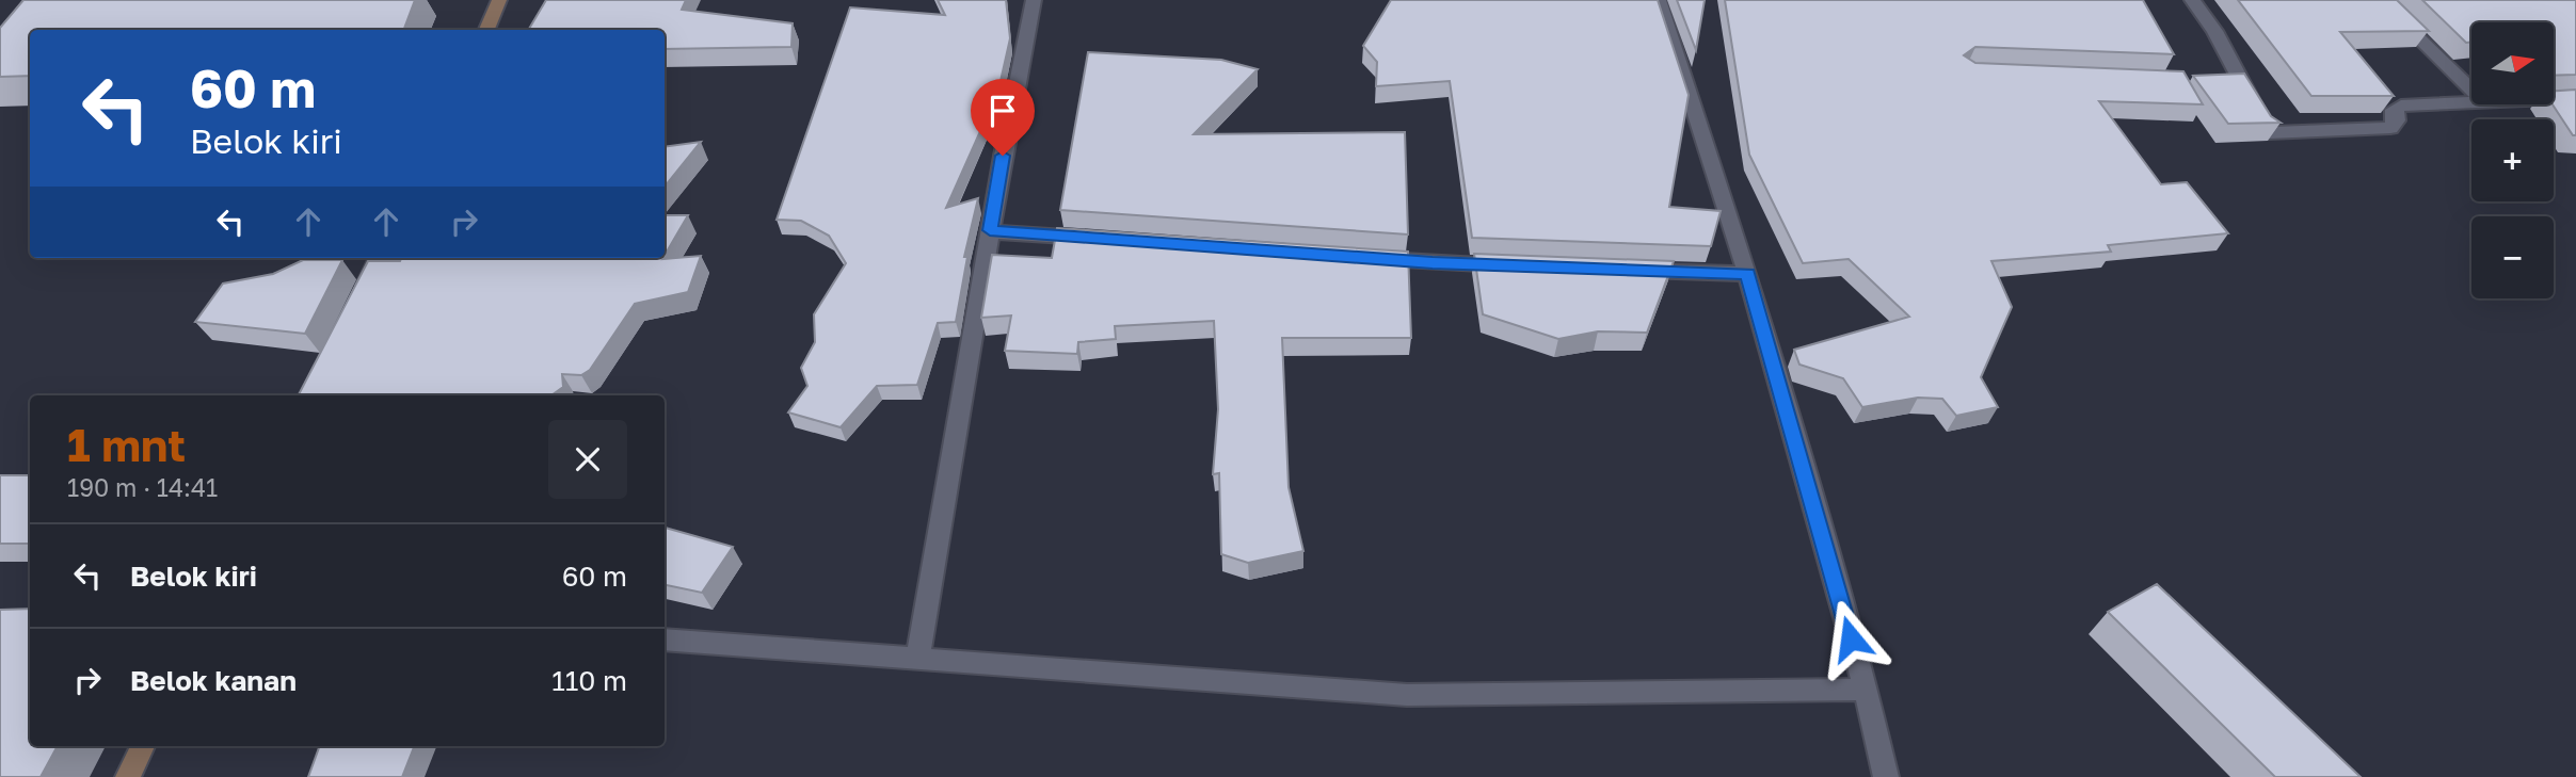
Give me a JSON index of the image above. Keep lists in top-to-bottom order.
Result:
{
  "north": "right",
  "page": {
    "map_buttons": ["+", "−"],
    "turn": ["60 m", "Belok kiri"],
    "heading": ["1 mnt", "190 m · 14:41"],
    "list": [
      {
        "name": "Belok kiri",
        "value": "60 m"
      },
      {
        "name": "Belok kanan",
        "value": "110 m"
      }
    ]
  }
}
